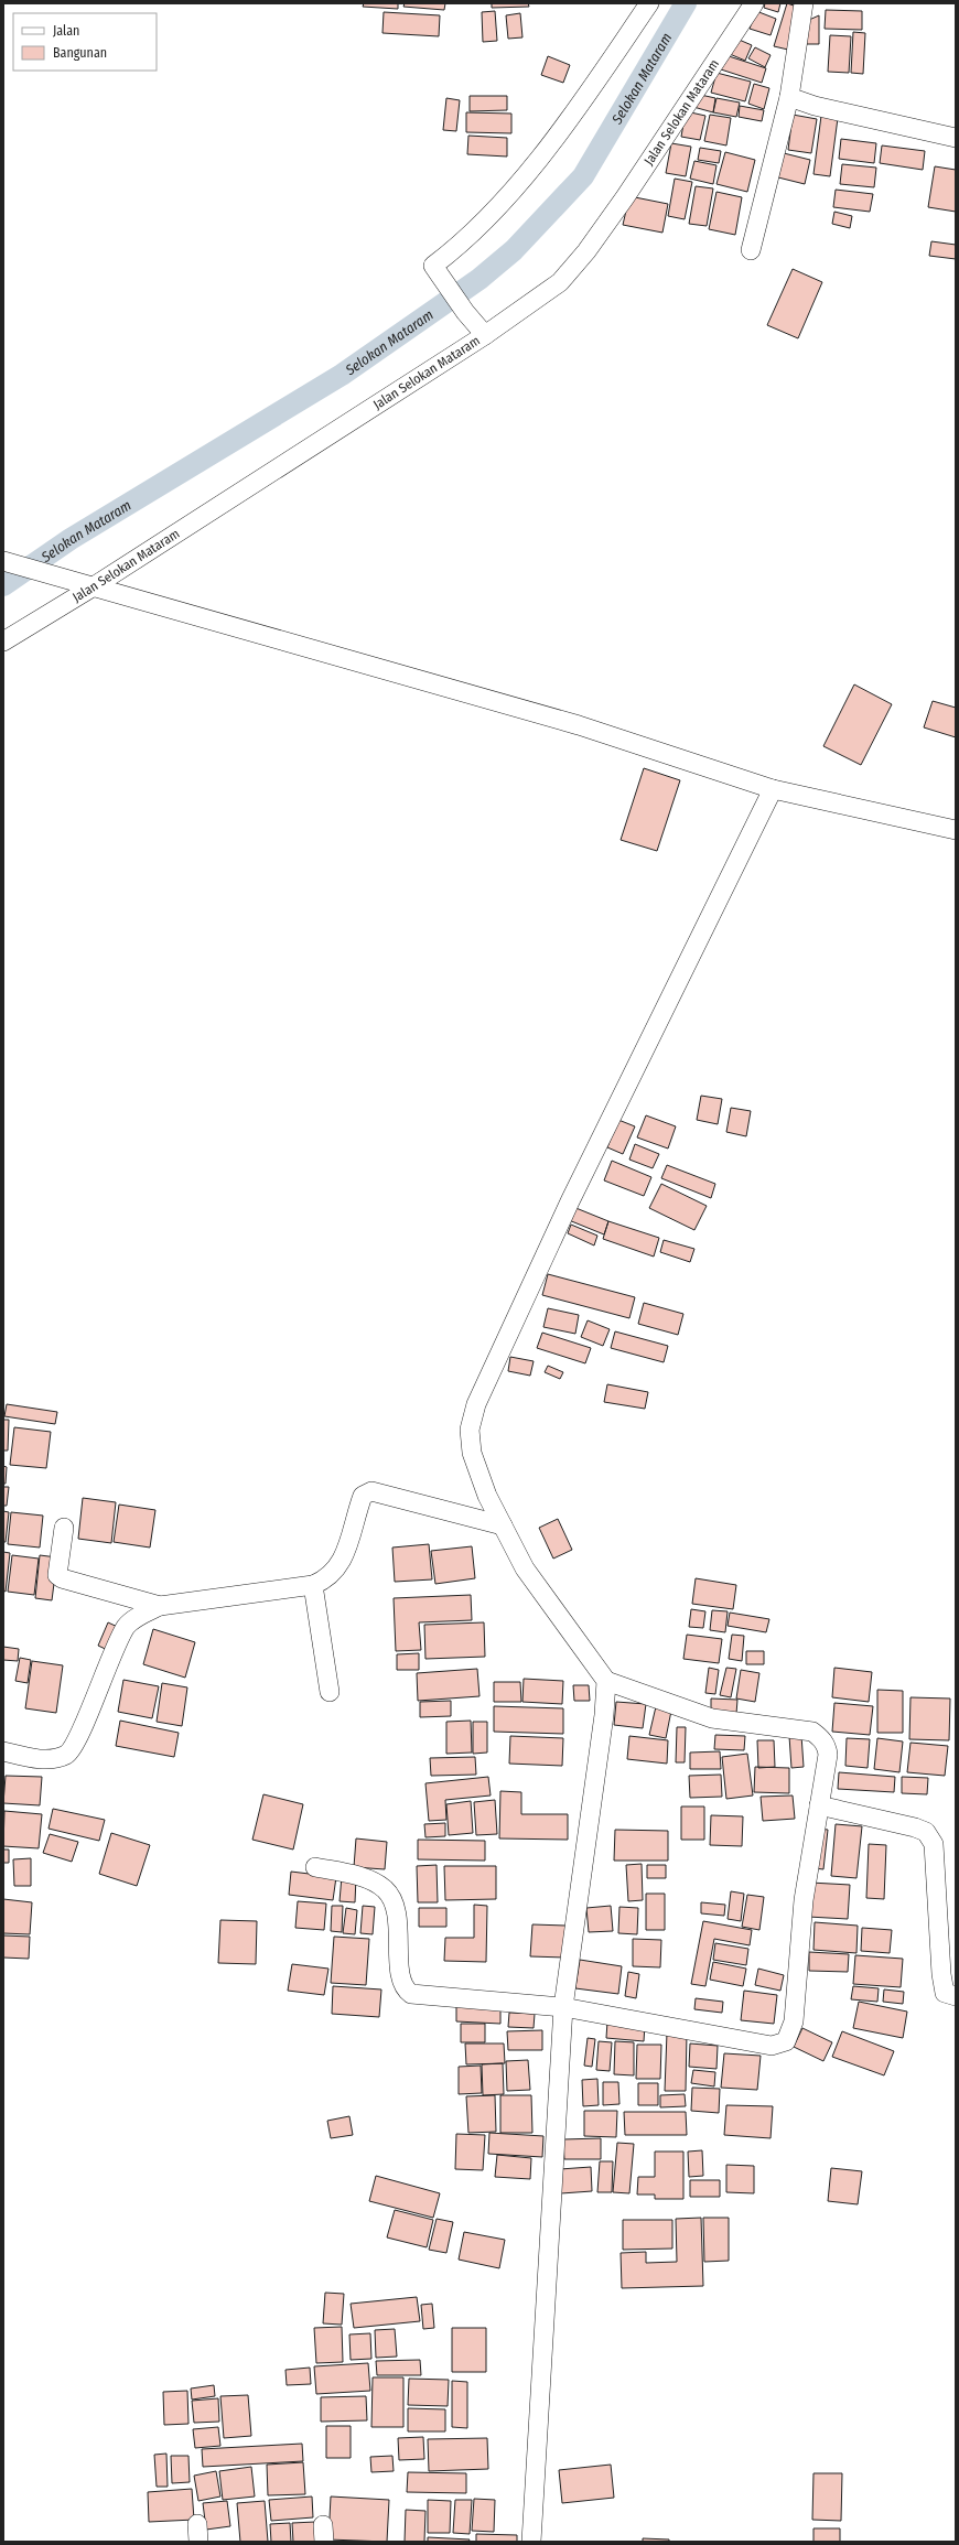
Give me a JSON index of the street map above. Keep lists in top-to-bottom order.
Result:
{
  "streets": {
    "street": ["Jalan Selokan Mataram"]
  },
  "water": ["Selokan Mataram"],
  "legend": ["Jalan", "Bangunan"]
}
